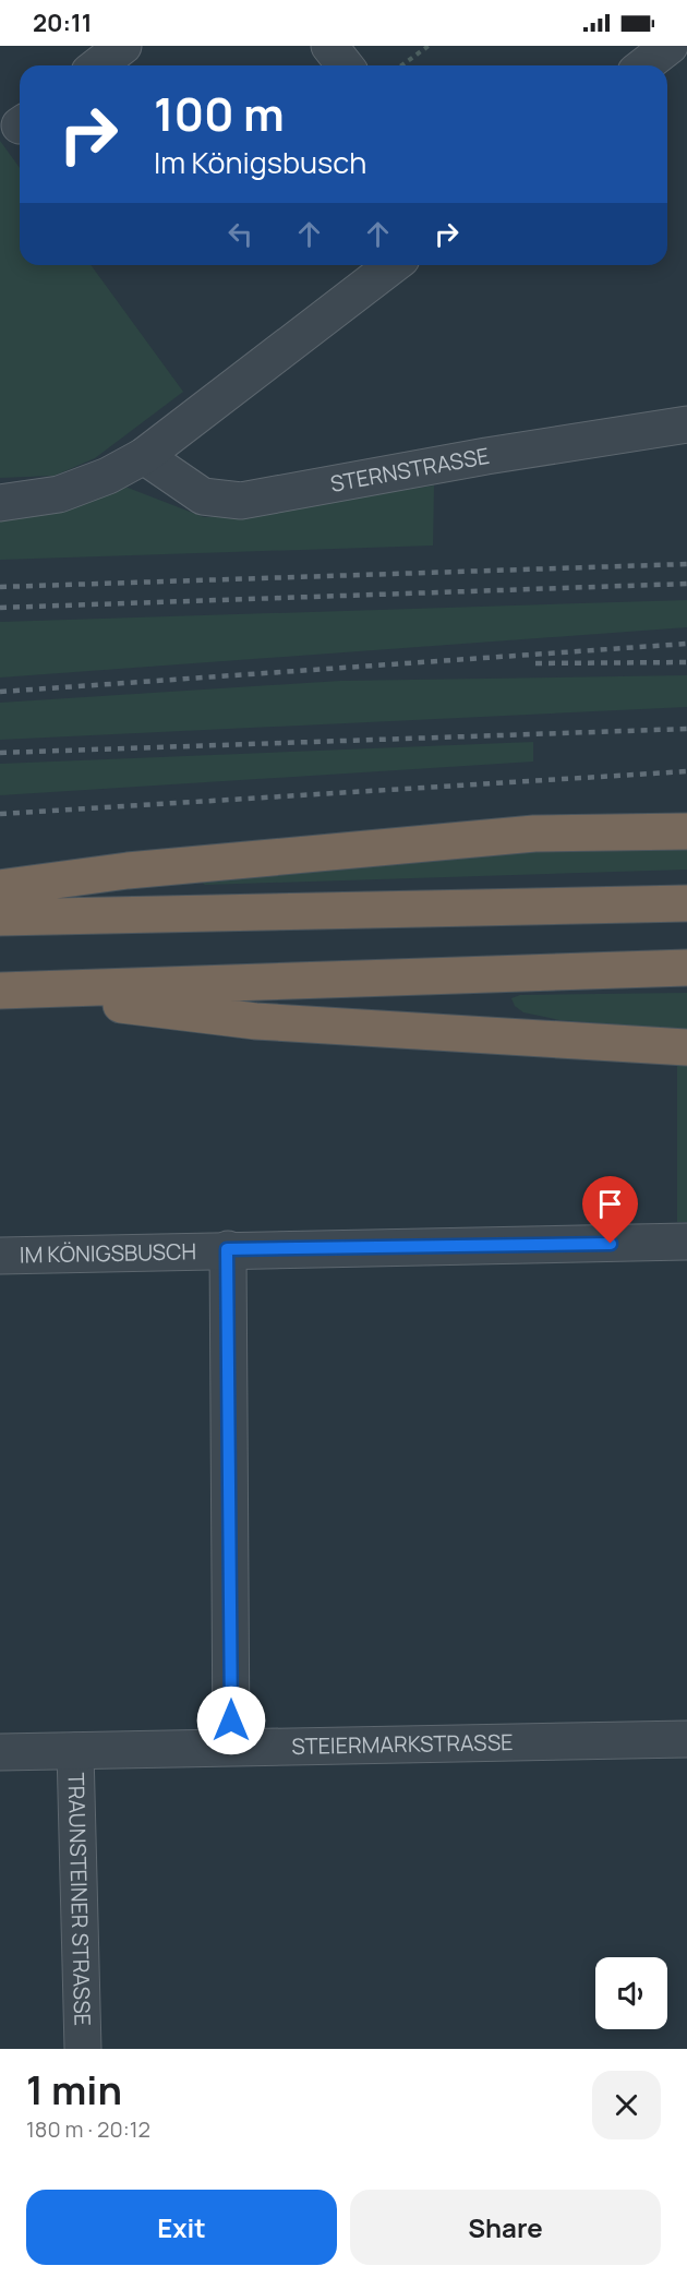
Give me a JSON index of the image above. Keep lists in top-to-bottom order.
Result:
{
  "streets": {
    "street": [
      "STERNSTRASSE",
      "IM KÖNIGSBUSCH",
      "STEIERMARKSTRASSE",
      "TRAUNSTEINER STRASSE"
    ]
  },
  "crossings": [
    ["STEIERMARKSTRASSE", "TRAUNSTEINER STRASSE"]
  ],
  "page": {
    "status": "20:11",
    "turn": ["100 m", "Im Königsbusch"],
    "heading": ["1 min", "180 m · 20:12"],
    "buttons": ["Exit", "Share"]
  }
}
